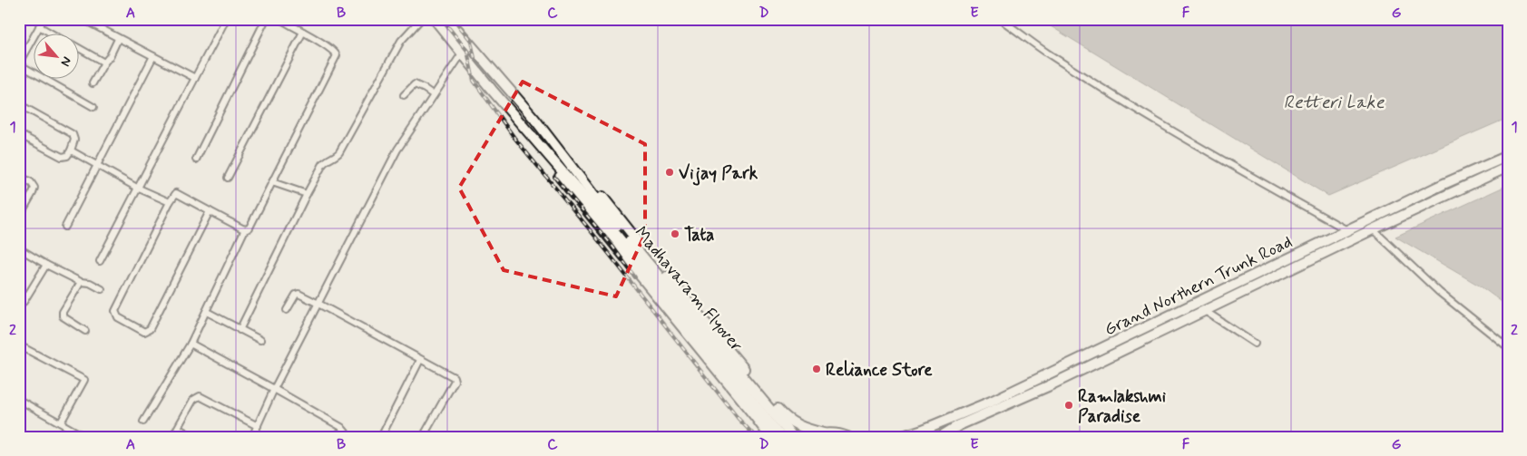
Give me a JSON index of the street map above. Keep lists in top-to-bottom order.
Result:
{
  "streets": {
    "main road": ["Grand Northern Trunk Road", "Madhavaram Flyover"]
  },
  "water": ["Retteri Lake"],
  "places": [
    "Vijay Park",
    "Tata",
    "Reliance Store",
    "Ramlakshmi Paradise"
  ],
  "north": "bottom right",
  "grid": {
    "columns": [
      "A",
      "B",
      "C",
      "D",
      "E",
      "F",
      "G"
    ],
    "rows": ["1", "2"]
  }
}
